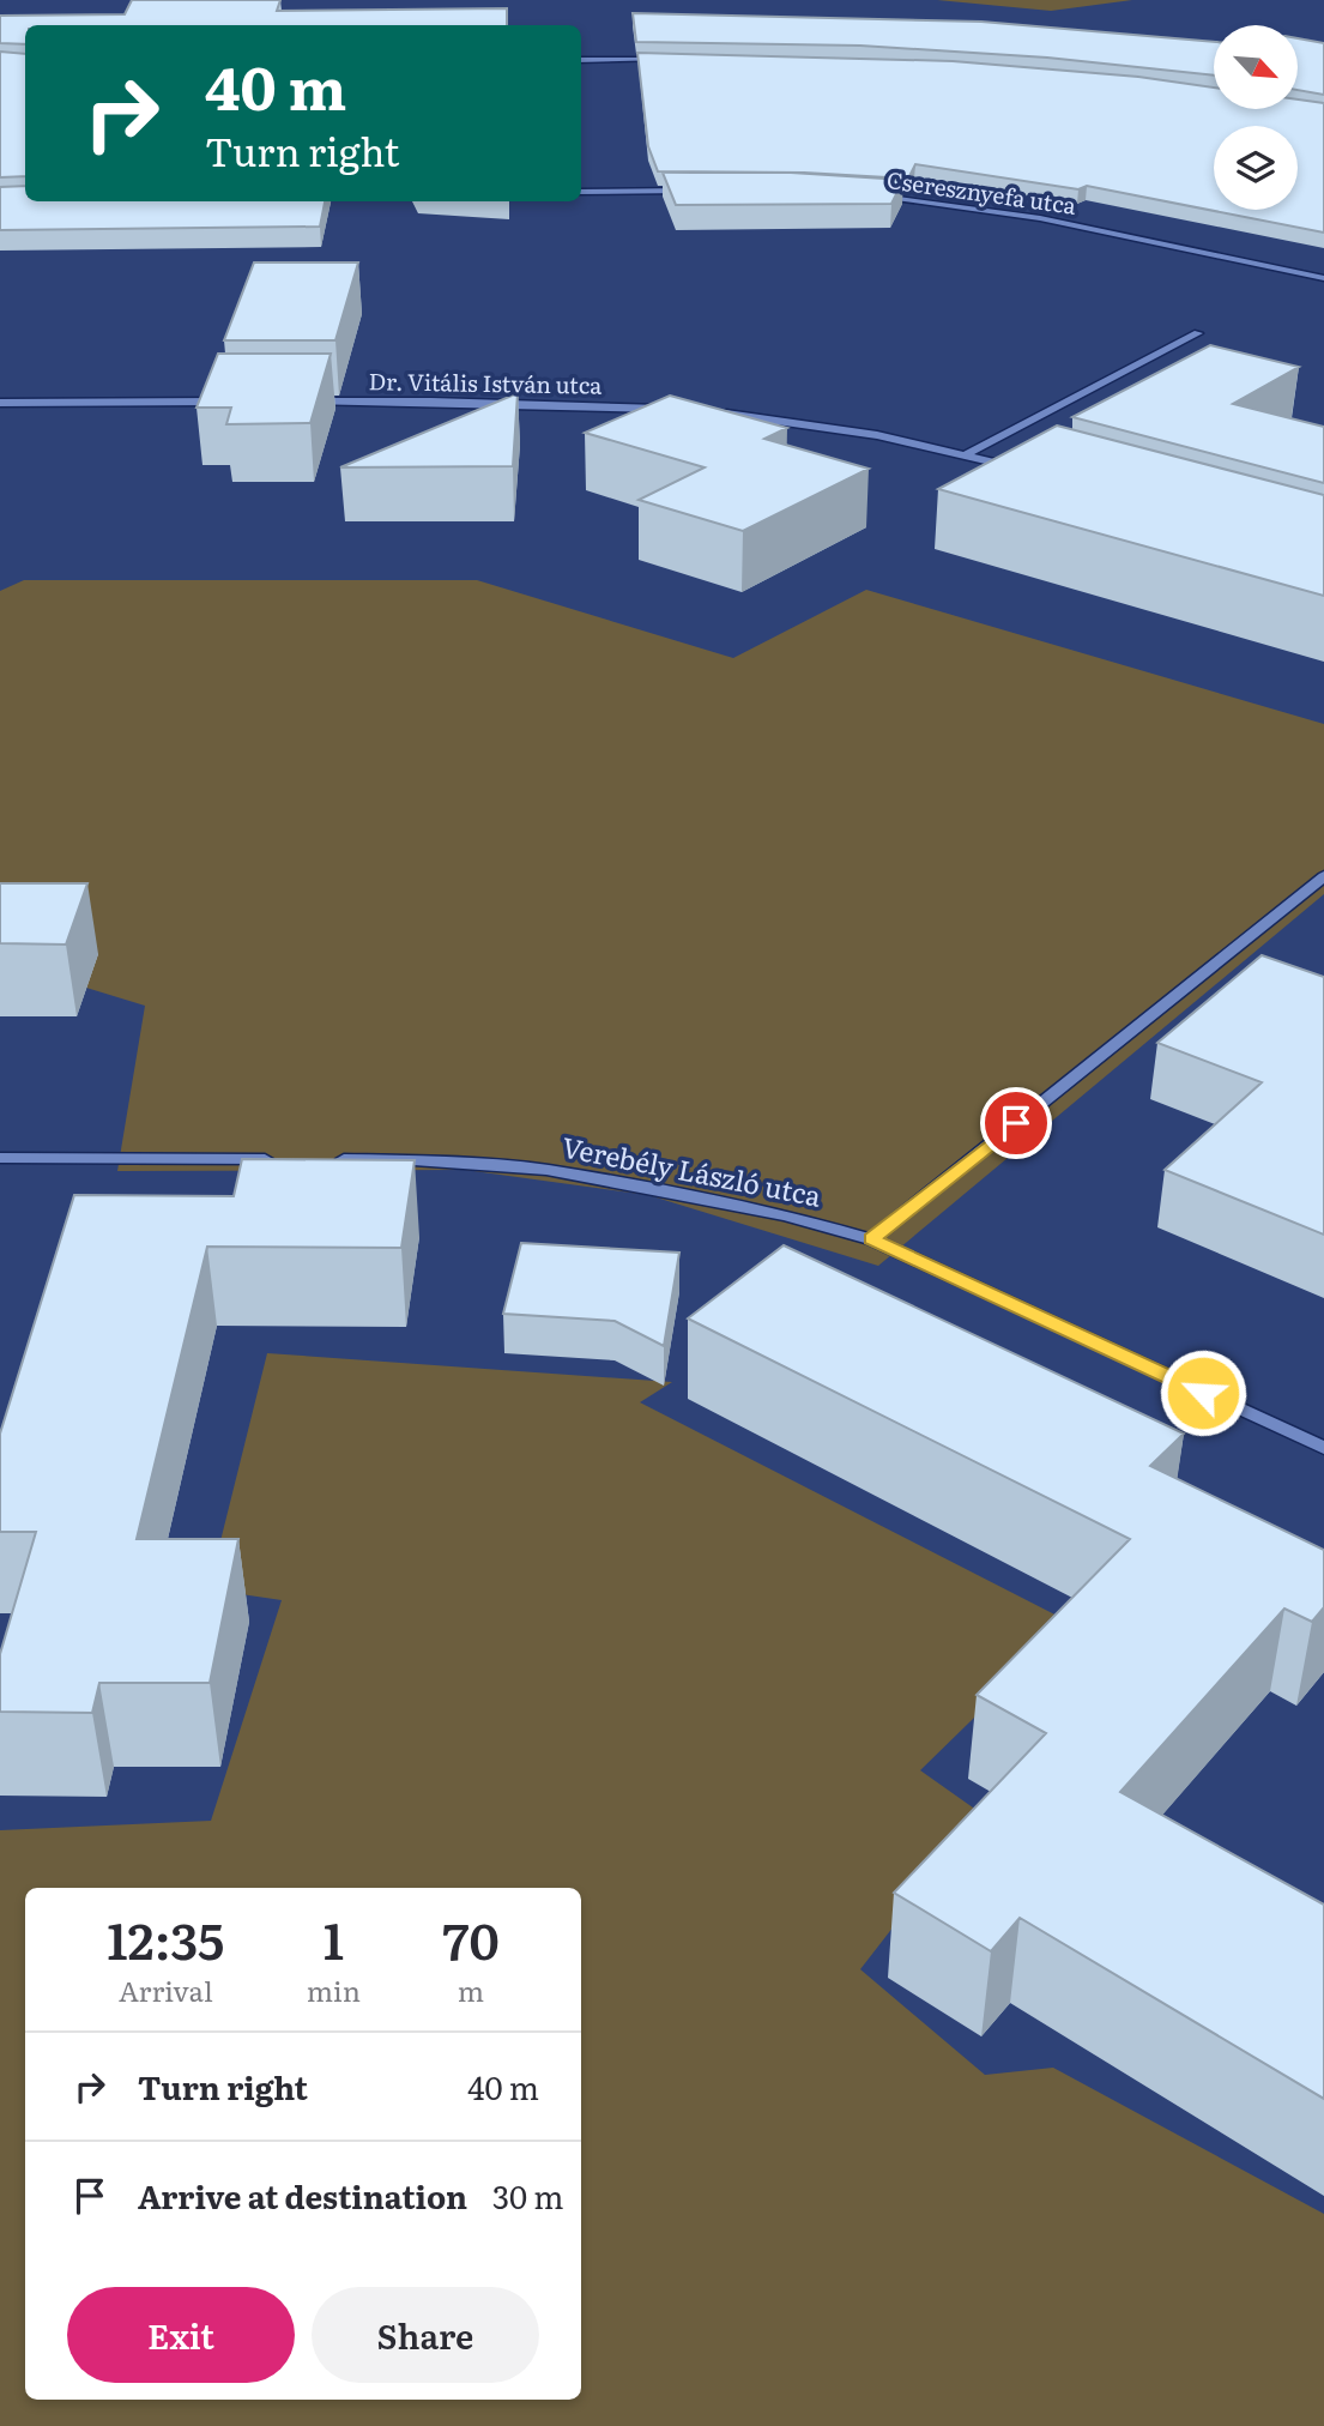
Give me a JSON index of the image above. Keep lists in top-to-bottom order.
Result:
{
  "streets": {
    "street": ["Cseresznyefa utca", "Dr. Vitális István utca", "Verebély László utca"]
  },
  "north": "bottom right",
  "page": {
    "turn": ["40 m", "Turn right"],
    "eta": [
      "12:35",
      "Arrival",
      "1",
      "min",
      "70",
      "m"
    ],
    "list": [
      {
        "name": "Turn right",
        "value": "40 m"
      },
      {
        "name": "Arrive at destination",
        "value": "30 m"
      }
    ],
    "buttons": ["Exit", "Share"]
  }
}
